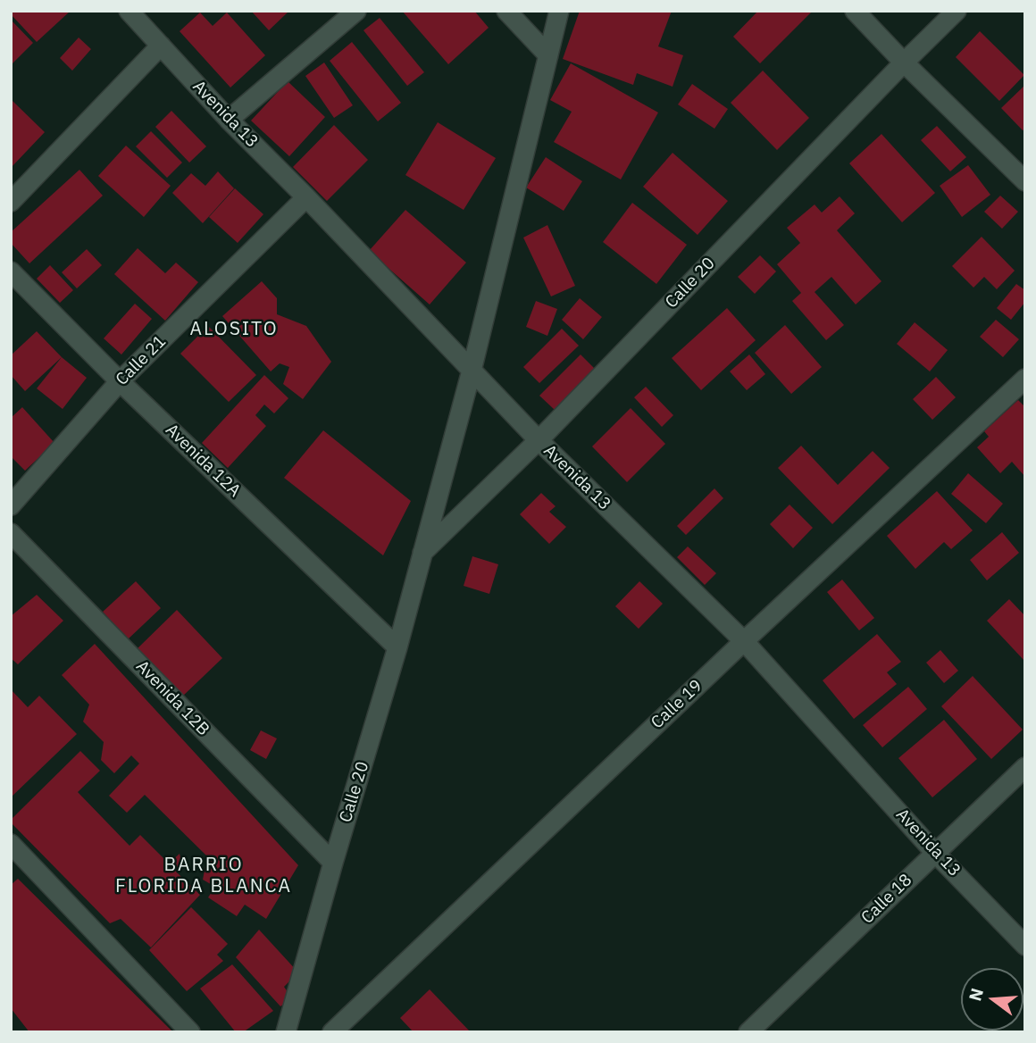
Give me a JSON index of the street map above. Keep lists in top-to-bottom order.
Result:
{
  "streets": {
    "street": [
      "Avenida 13",
      "Calle 20",
      "Calle 21",
      "Avenida 12A",
      "Avenida 12B",
      "Calle 19",
      "Calle 18"
    ]
  },
  "crossings": [
    ["Avenida 13", "Calle 20"],
    ["Avenida 13", "Calle 21"],
    ["Avenida 13", "Calle 19"],
    ["Avenida 13", "Calle 18"],
    ["Calle 20", "Avenida 12A"],
    ["Calle 20", "Avenida 12B"],
    ["Calle 21", "Avenida 12A"]
  ],
  "districts": ["ALOSITO", "BARRIO FLORIDA BLANCA"],
  "north": "left"
}
